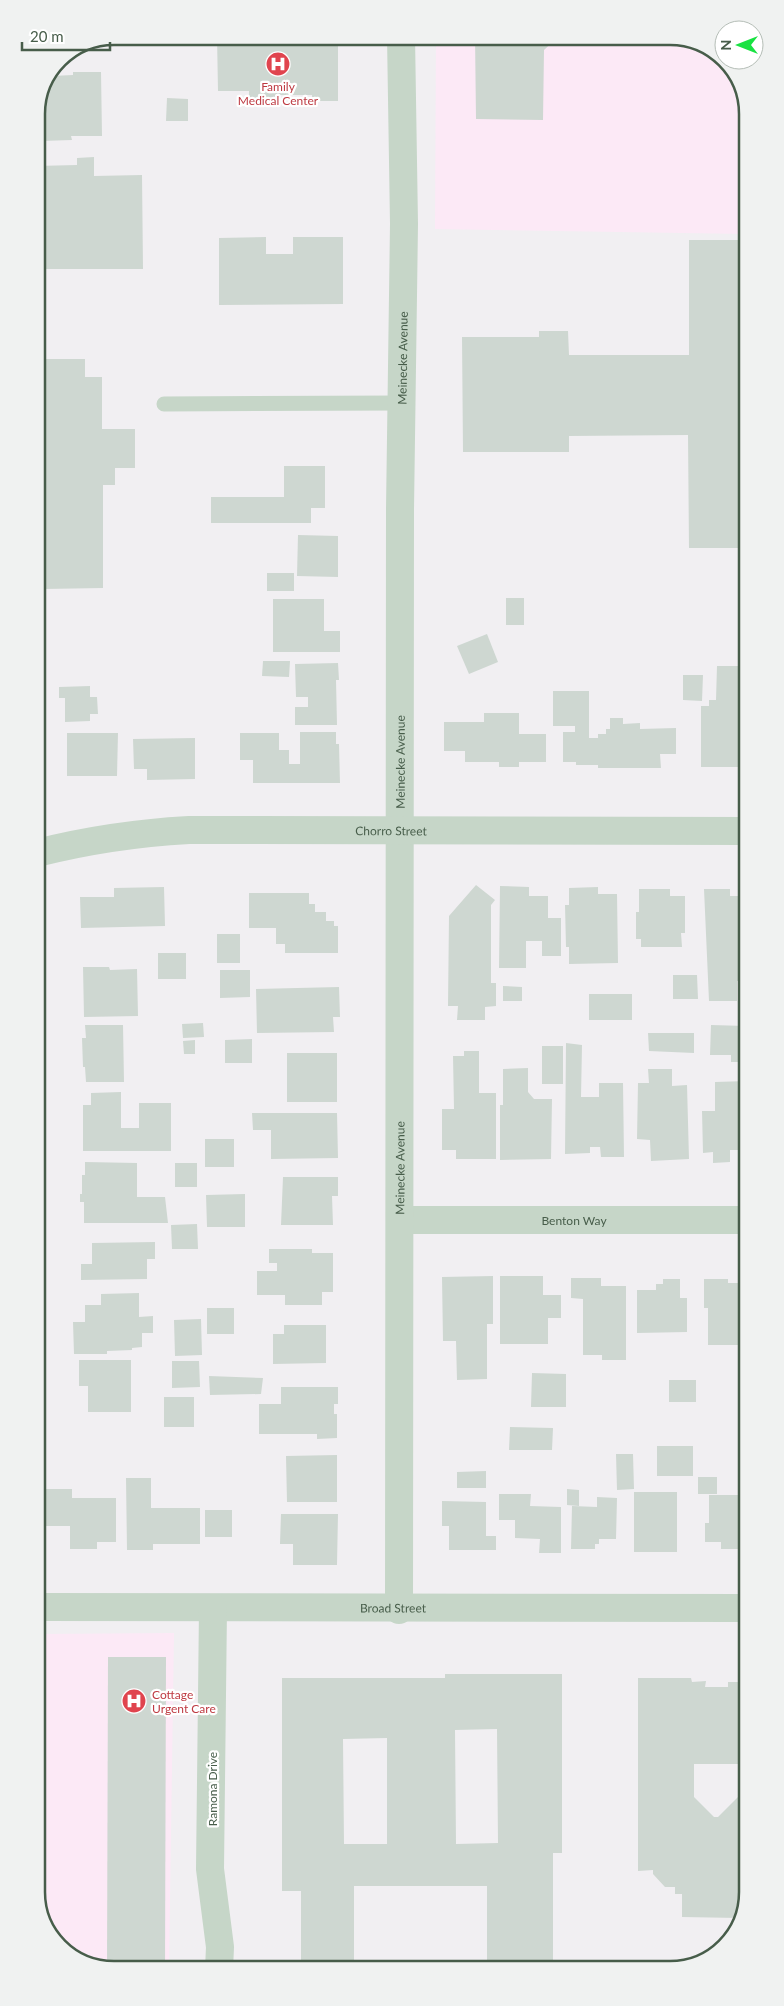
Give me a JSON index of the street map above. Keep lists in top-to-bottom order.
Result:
{
  "streets": {
    "street": [
      "Meinecke Avenue",
      "Chorro Street",
      "Benton Way",
      "Broad Street",
      "Ramona Drive"
    ]
  },
  "crossings": [
    ["Meinecke Avenue", "Chorro Street"],
    ["Meinecke Avenue", "Benton Way"],
    ["Meinecke Avenue", "Broad Street"],
    ["Broad Street", "Ramona Drive"]
  ],
  "places": {
    "hospital": ["Family Medical Center", "Cottage Urgent Care"]
  },
  "scale_bar": "20 m",
  "north": "left"
}
